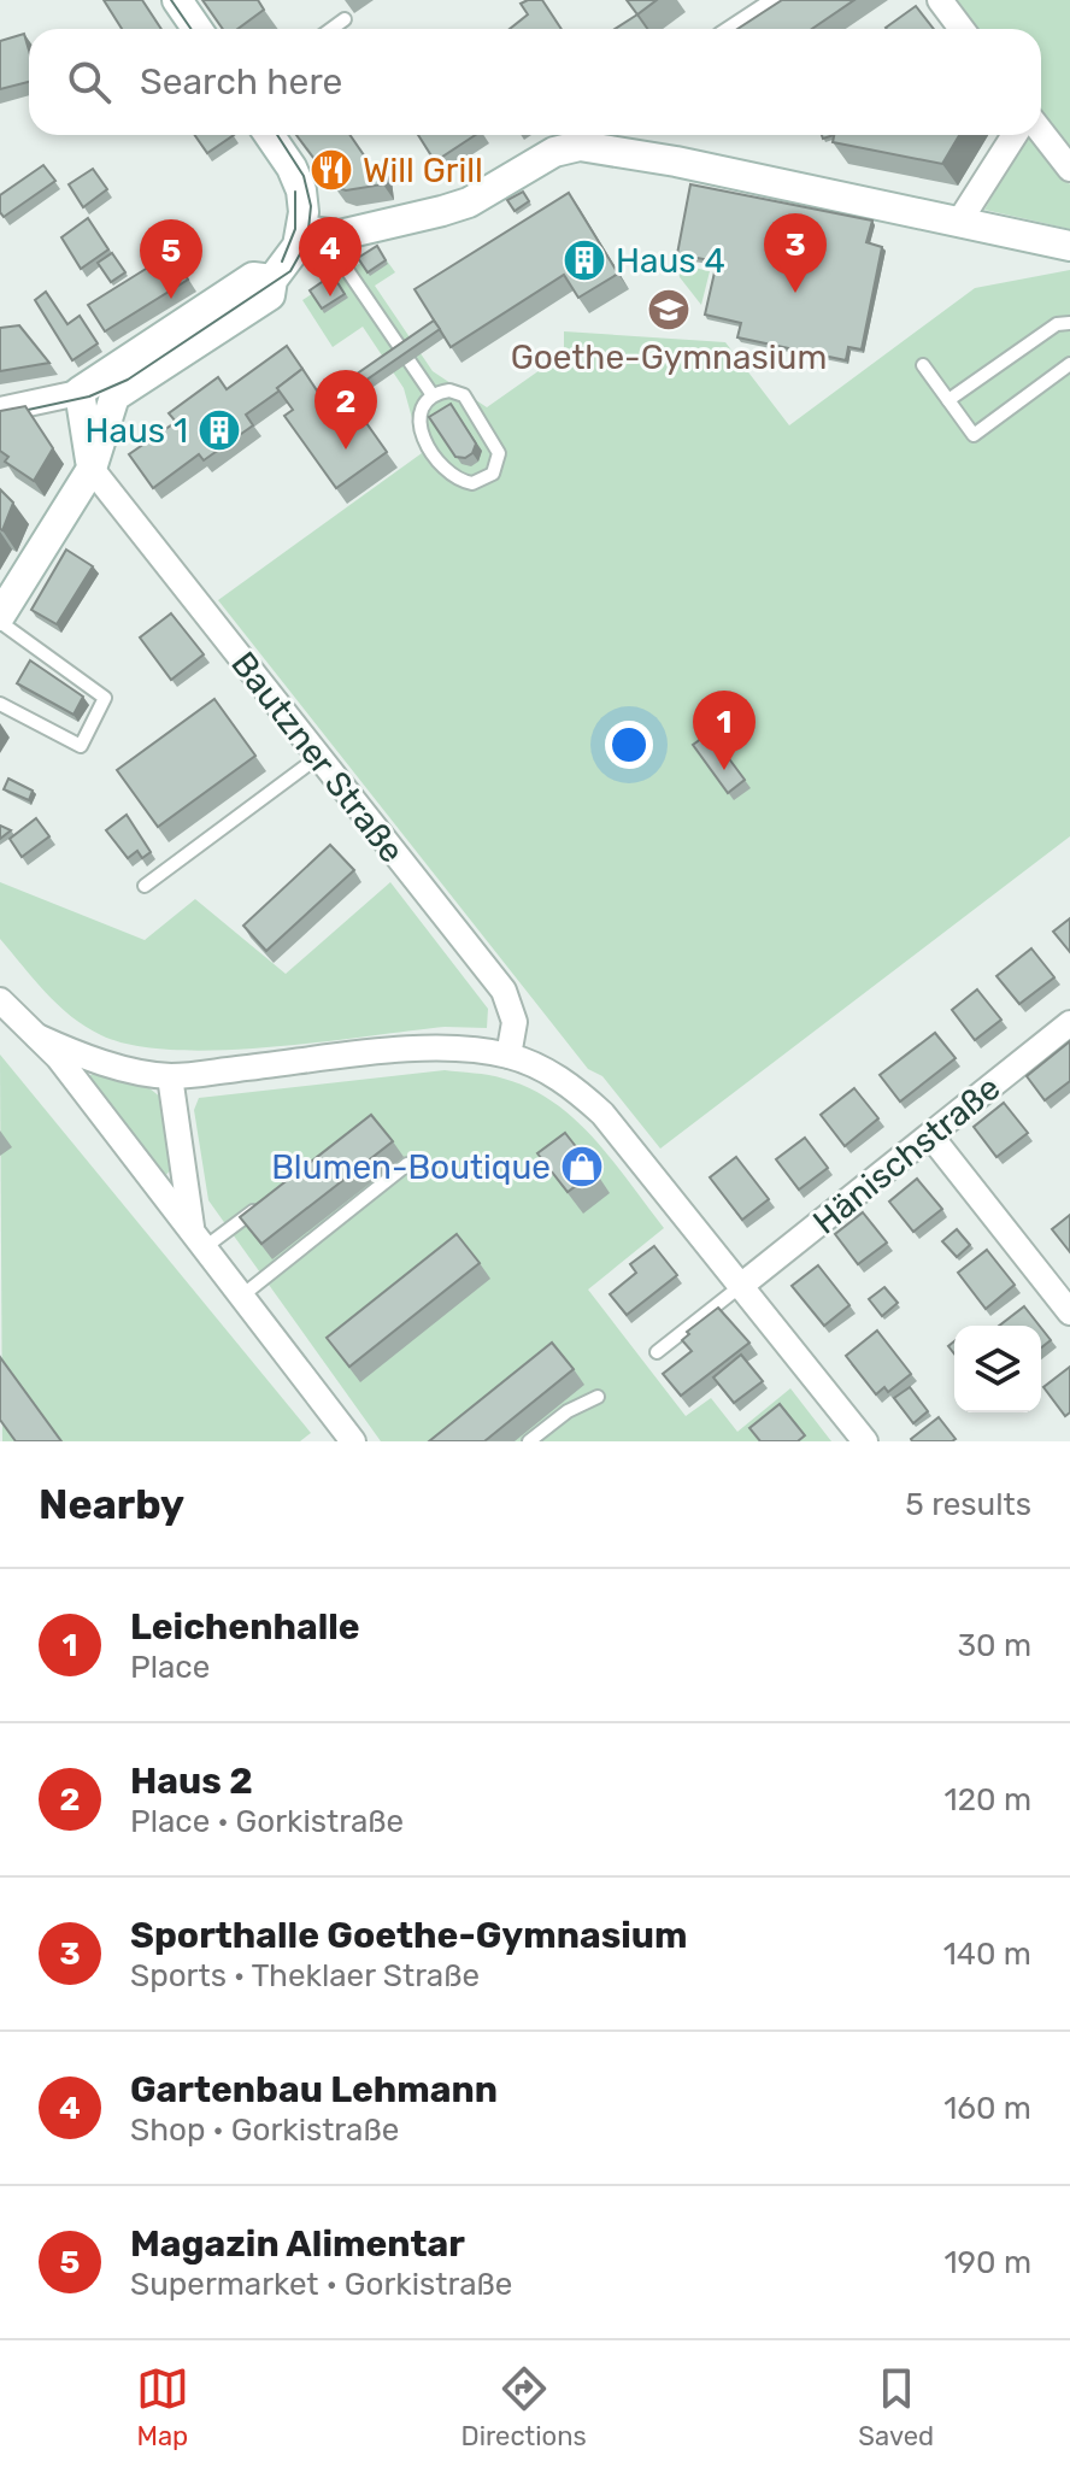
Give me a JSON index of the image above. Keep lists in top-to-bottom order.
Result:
{
  "streets": {
    "street": ["Bautzner Straße", "Hänischstraße"]
  },
  "places": {
    "restaurant": ["Will Grill"],
    "building": ["Haus 4", "Haus 1"],
    "school or university": ["Goethe-Gymnasium"],
    "shop": ["Blumen-Boutique"]
  },
  "page": {
    "search": "Search here",
    "pins": [
      "3",
      "4",
      "5",
      "2",
      "1"
    ],
    "heading": ["Nearby", "5 results"],
    "list": [
      {
        "mark": "1",
        "name": "Leichenhalle",
        "note": "Place",
        "value": "30 m"
      },
      {
        "mark": "2",
        "name": "Haus 2",
        "note": "Place · Gorkistraße",
        "value": "120 m"
      },
      {
        "mark": "3",
        "name": "Sporthalle Goethe-Gymnasium",
        "note": "Sports · Theklaer Straße",
        "value": "140 m"
      },
      {
        "mark": "4",
        "name": "Gartenbau Lehmann",
        "note": "Shop · Gorkistraße",
        "value": "160 m"
      },
      {
        "mark": "5",
        "name": "Magazin Alimentar",
        "note": "Supermarket · Gorkistraße",
        "value": "190 m"
      }
    ],
    "nav": ["Map", "Directions", "Saved"]
  }
}
